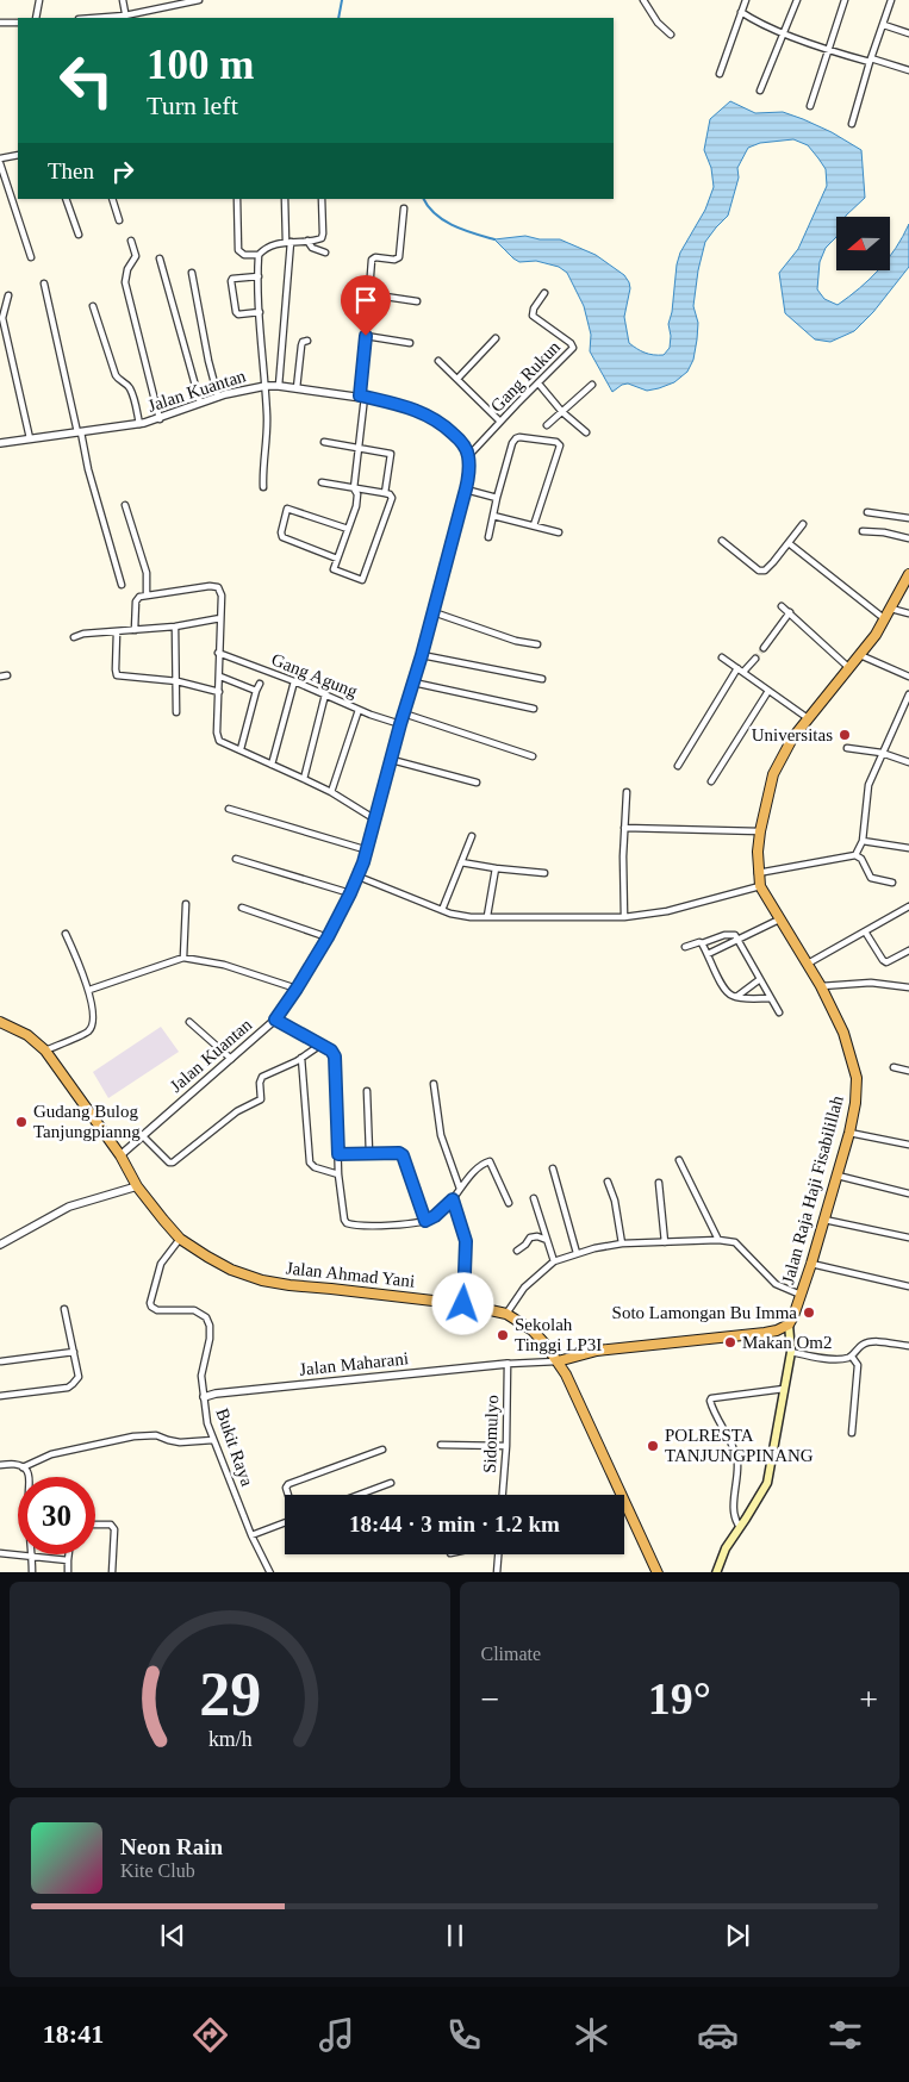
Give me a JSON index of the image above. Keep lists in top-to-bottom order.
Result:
{
  "streets": {
    "highway": ["Jalan Raja Haji Fisabilillah", "Jalan Ahmad Yani"],
    "street": [
      "Gang Rukun",
      "Jalan Kuantan",
      "Gang Agung",
      "Jalan Maharani",
      "Sidomulyo",
      "Bukit Raya"
    ]
  },
  "crossings": [
    ["Gang Rukun", "Jalan Kuantan"],
    ["Jalan Kuantan", "Gang Agung"],
    ["Jalan Kuantan", "Jalan Ahmad Yani"],
    ["Jalan Ahmad Yani", "Bukit Raya"],
    ["Jalan Maharani", "Sidomulyo"],
    ["Jalan Maharani", "Bukit Raya"]
  ],
  "places": [
    "Universitas",
    "Gudang Bulog Tanjungpianng",
    "Soto Lamongan Bu Imma",
    "Sekolah Tinggi LP3I",
    "Makan Om2",
    "POLRESTA TANJUNGPINANG"
  ],
  "north": "left",
  "page": {
    "turn": ["100 m", "Turn left"],
    "then": "Then",
    "limit": "30",
    "trip": "18:44 · 3 min · 1.2 km",
    "tile": "Climate",
    "heat": ["−", "19°", "+"],
    "song": ["Neon Rain", "Kite Club"],
    "tabs": "18:41",
    "gauge": ["29", "km/h"]
  }
}
